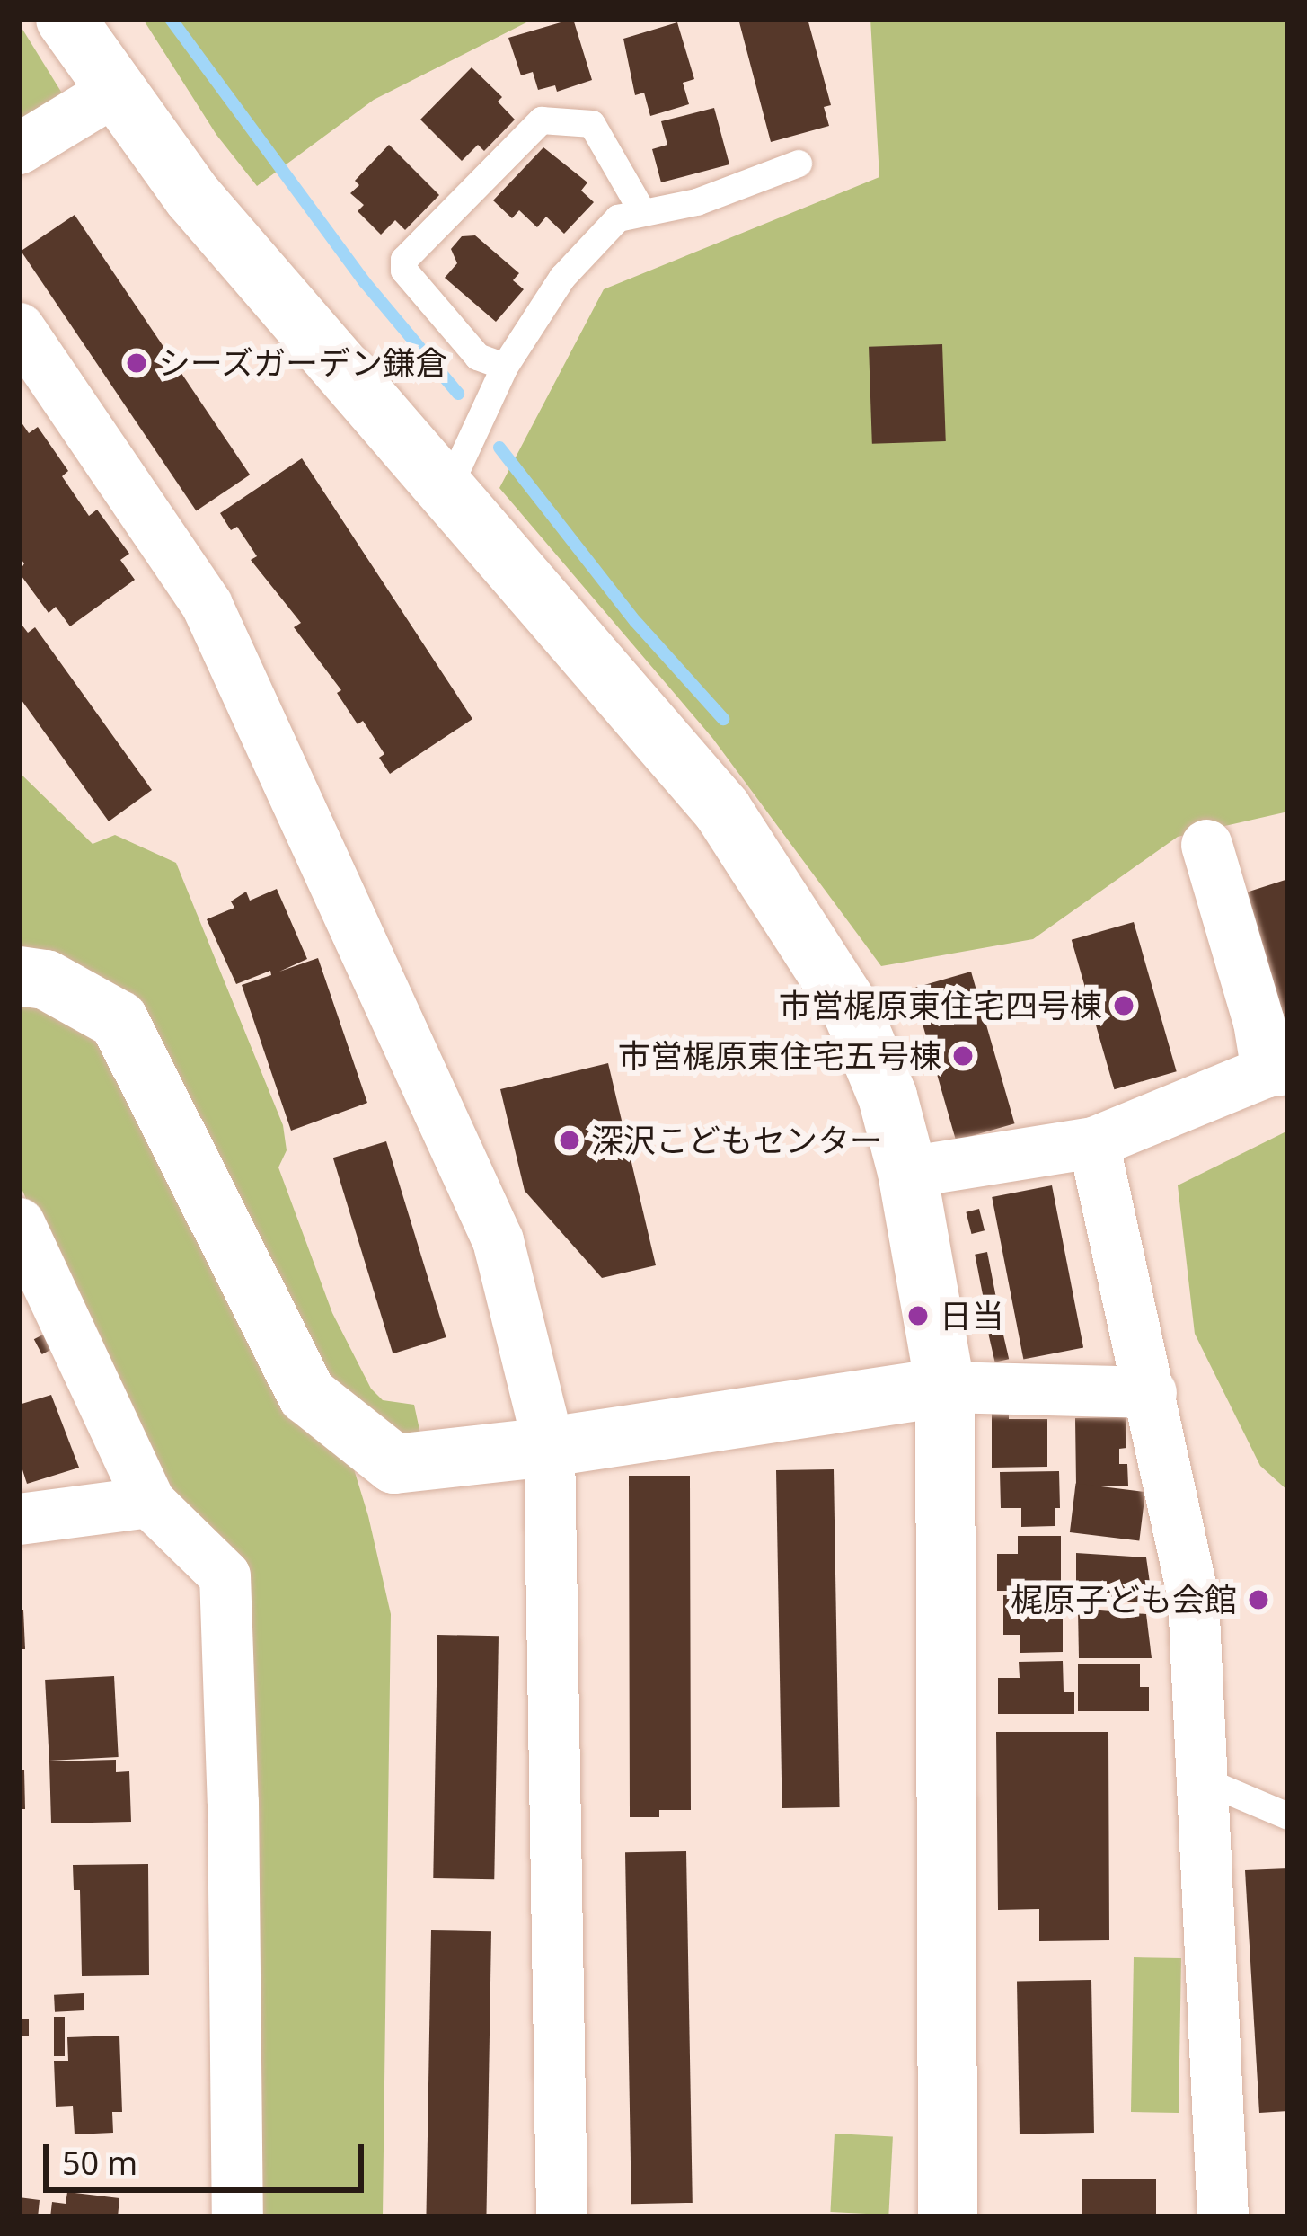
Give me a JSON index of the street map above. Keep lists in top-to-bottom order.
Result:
{
  "places": [
    "シーズガーデン鎌倉",
    "市営梶原東住宅四号棟",
    "市営梶原東住宅五号棟",
    "深沢こどもセンター",
    "日当",
    "梶原子ども会館"
  ],
  "scale_bar": "50 m"
}
